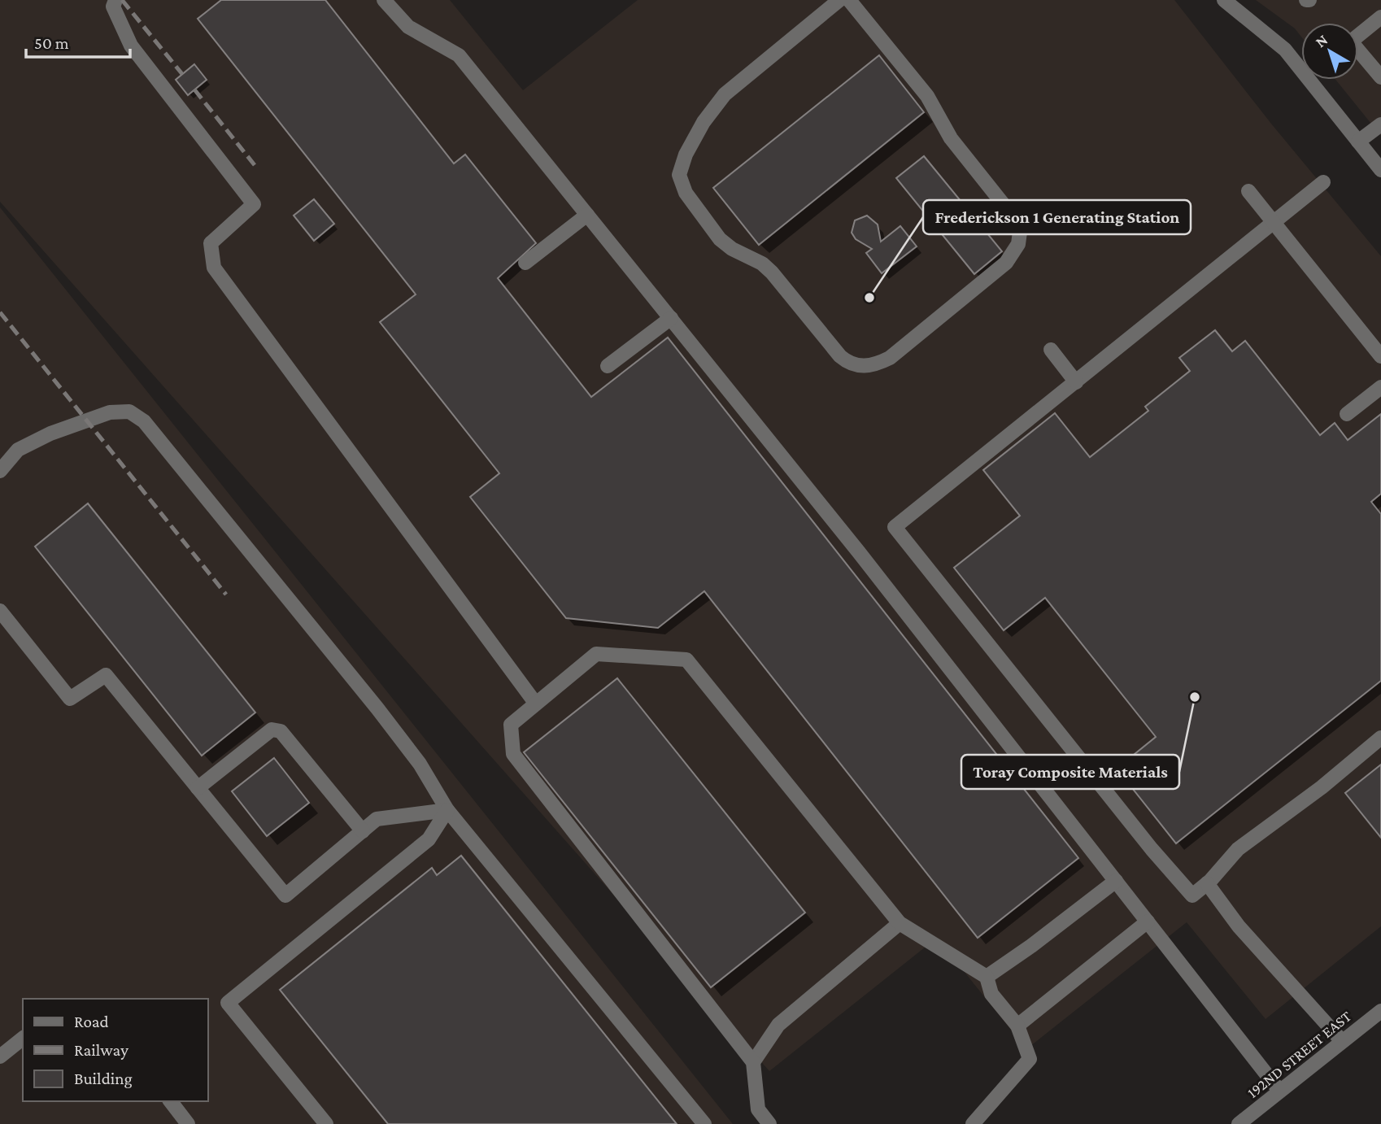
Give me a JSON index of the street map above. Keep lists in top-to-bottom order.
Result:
{
  "streets": {
    "street": ["192ND STREET EAST"]
  },
  "places": ["Frederickson 1 Generating Station", "Toray Composite Materials"],
  "legend": ["Road", "Railway", "Building"],
  "scale_bar": "50 m",
  "north": "top left"
}
